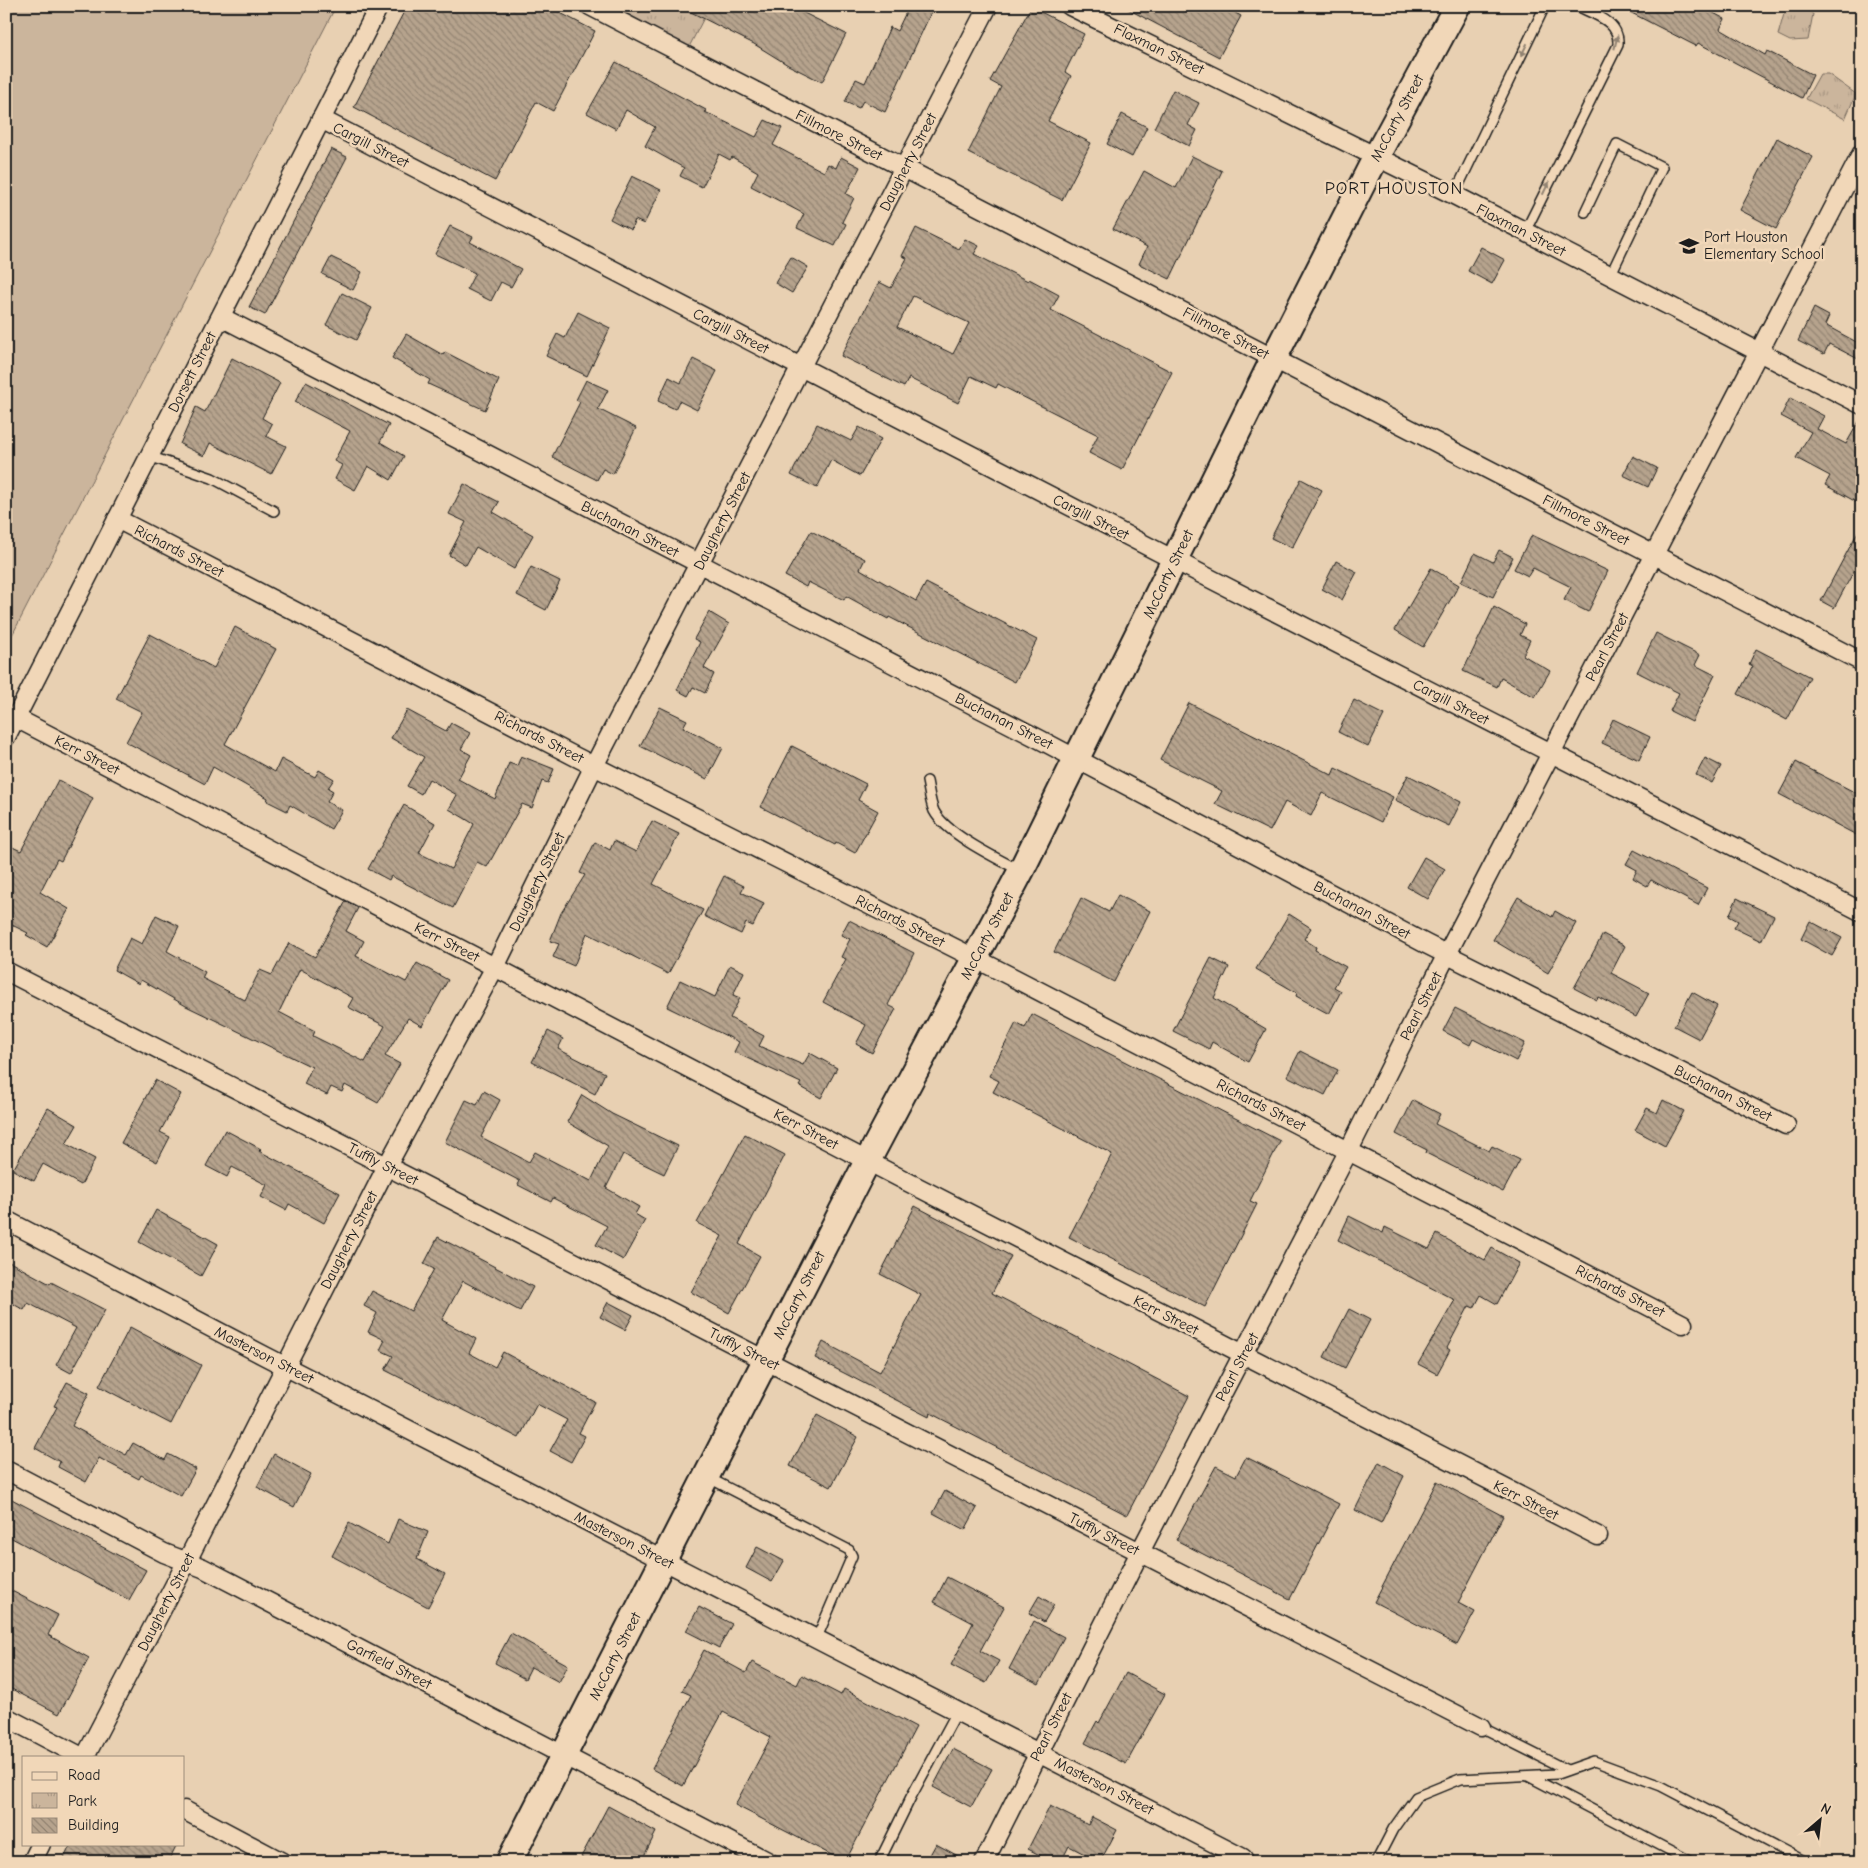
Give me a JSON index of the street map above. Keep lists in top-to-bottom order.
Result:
{
  "streets": {
    "main road": ["McCarty Street"],
    "street": [
      "Flaxman Street",
      "Fillmore Street",
      "Cargill Street",
      "Daugherty Street",
      "Dorsett Street",
      "Buchanan Street",
      "Richards Street",
      "Pearl Street",
      "Kerr Street",
      "Tuffly Street",
      "Masterson Street",
      "Garfield Street"
    ]
  },
  "crossings": [
    ["Flaxman Street", "McCarty Street"],
    ["Flaxman Street", "Pearl Street"],
    ["McCarty Street", "Fillmore Street"],
    ["McCarty Street", "Cargill Street"],
    ["McCarty Street", "Buchanan Street"],
    ["McCarty Street", "Richards Street"],
    ["McCarty Street", "Kerr Street"],
    ["McCarty Street", "Tuffly Street"],
    ["McCarty Street", "Masterson Street"],
    ["McCarty Street", "Garfield Street"],
    ["Fillmore Street", "Daugherty Street"],
    ["Fillmore Street", "Pearl Street"],
    ["Cargill Street", "Daugherty Street"],
    ["Cargill Street", "Dorsett Street"],
    ["Cargill Street", "Pearl Street"],
    ["Daugherty Street", "Buchanan Street"],
    ["Daugherty Street", "Richards Street"],
    ["Daugherty Street", "Kerr Street"],
    ["Daugherty Street", "Tuffly Street"],
    ["Daugherty Street", "Masterson Street"],
    ["Daugherty Street", "Garfield Street"],
    ["Dorsett Street", "Buchanan Street"],
    ["Dorsett Street", "Richards Street"],
    ["Dorsett Street", "Kerr Street"],
    ["Buchanan Street", "Pearl Street"],
    ["Richards Street", "Pearl Street"],
    ["Pearl Street", "Kerr Street"],
    ["Pearl Street", "Tuffly Street"],
    ["Pearl Street", "Masterson Street"]
  ],
  "districts": ["PORT HOUSTON"],
  "places": {
    "school or university": ["Port Houston Elementary School"]
  },
  "legend": ["Road", "Park", "Building"],
  "north": "top right"
}
